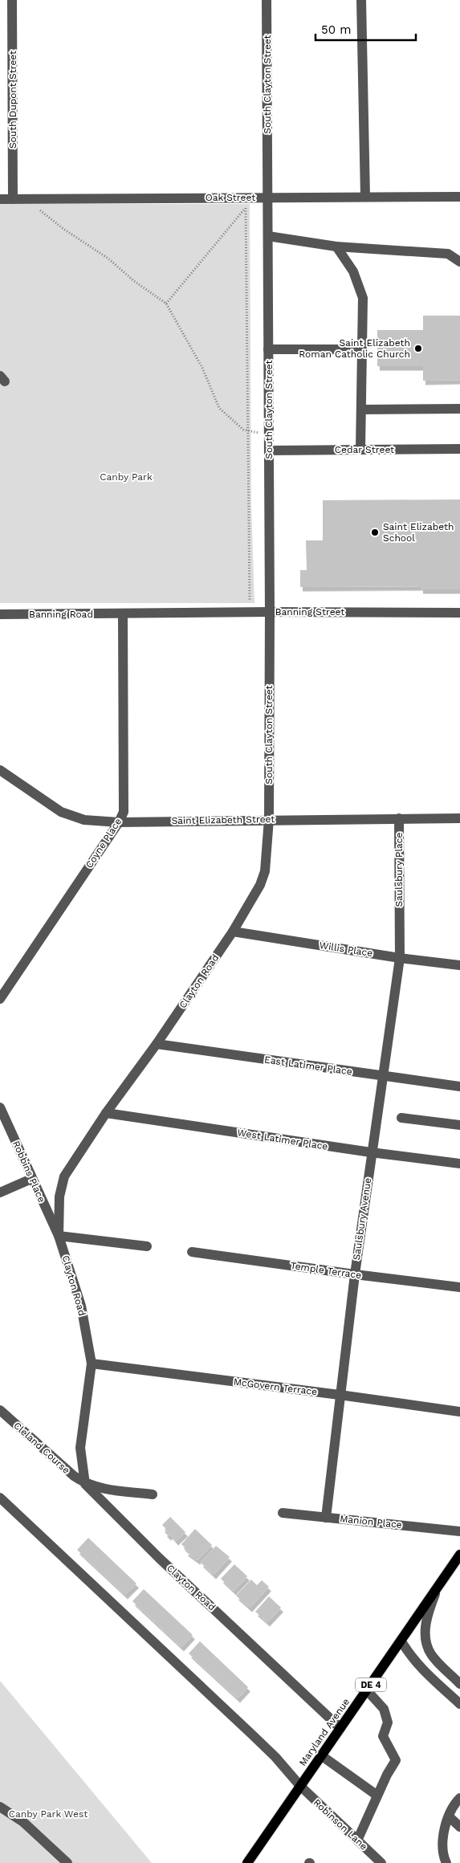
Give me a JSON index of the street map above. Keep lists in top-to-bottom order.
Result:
{
  "streets": {
    "main road": ["DE 4", "Maryland Avenue"],
    "street": [
      "South Clayton Street",
      "South Dupont Street",
      "Oak Street",
      "Cedar Street",
      "Banning Street",
      "Banning Road",
      "Saint Elizabeth Street",
      "Coyne Place",
      "Saulsbury Place",
      "Willis Place",
      "Clayton Road",
      "East Latimer Place",
      "West Latimer Place",
      "Robbins Place",
      "Saulsbury Avenue",
      "Temple Terrace",
      "McGovern Terrace",
      "Cleland Course",
      "Manion Place",
      "Robinson Lane"
    ]
  },
  "crossings": [
    ["South Clayton Street", "Oak Street"],
    ["South Clayton Street", "Cedar Street"],
    ["South Clayton Street", "Banning Street"],
    ["South Clayton Street", "Saint Elizabeth Street"],
    ["South Clayton Street", "Clayton Road"],
    ["South Dupont Street", "Oak Street"],
    ["Banning Street", "Banning Road"],
    ["Banning Street", "Coyne Place"],
    ["Banning Road", "Coyne Place"],
    ["Saint Elizabeth Street", "Coyne Place"],
    ["Saint Elizabeth Street", "Saulsbury Place"],
    ["Saint Elizabeth Street", "Clayton Road"],
    ["Saulsbury Place", "Saulsbury Avenue"],
    ["Willis Place", "Clayton Road"],
    ["Willis Place", "Saulsbury Avenue"],
    ["Clayton Road", "East Latimer Place"],
    ["Clayton Road", "West Latimer Place"],
    ["Clayton Road", "Robbins Place"],
    ["Clayton Road", "McGovern Terrace"],
    ["Clayton Road", "Cleland Course"],
    ["Clayton Road", "Maryland Avenue"],
    ["East Latimer Place", "Saulsbury Avenue"],
    ["West Latimer Place", "Saulsbury Avenue"],
    ["Saulsbury Avenue", "Temple Terrace"],
    ["Saulsbury Avenue", "McGovern Terrace"],
    ["Saulsbury Avenue", "Manion Place"],
    ["Maryland Avenue", "Robinson Lane"]
  ],
  "parks": ["Canby Park", "Canby Park West"],
  "places": ["Saint Elizabeth Roman Catholic Church", "Saint Elizabeth School"],
  "scale_bar": "50 m"
}
